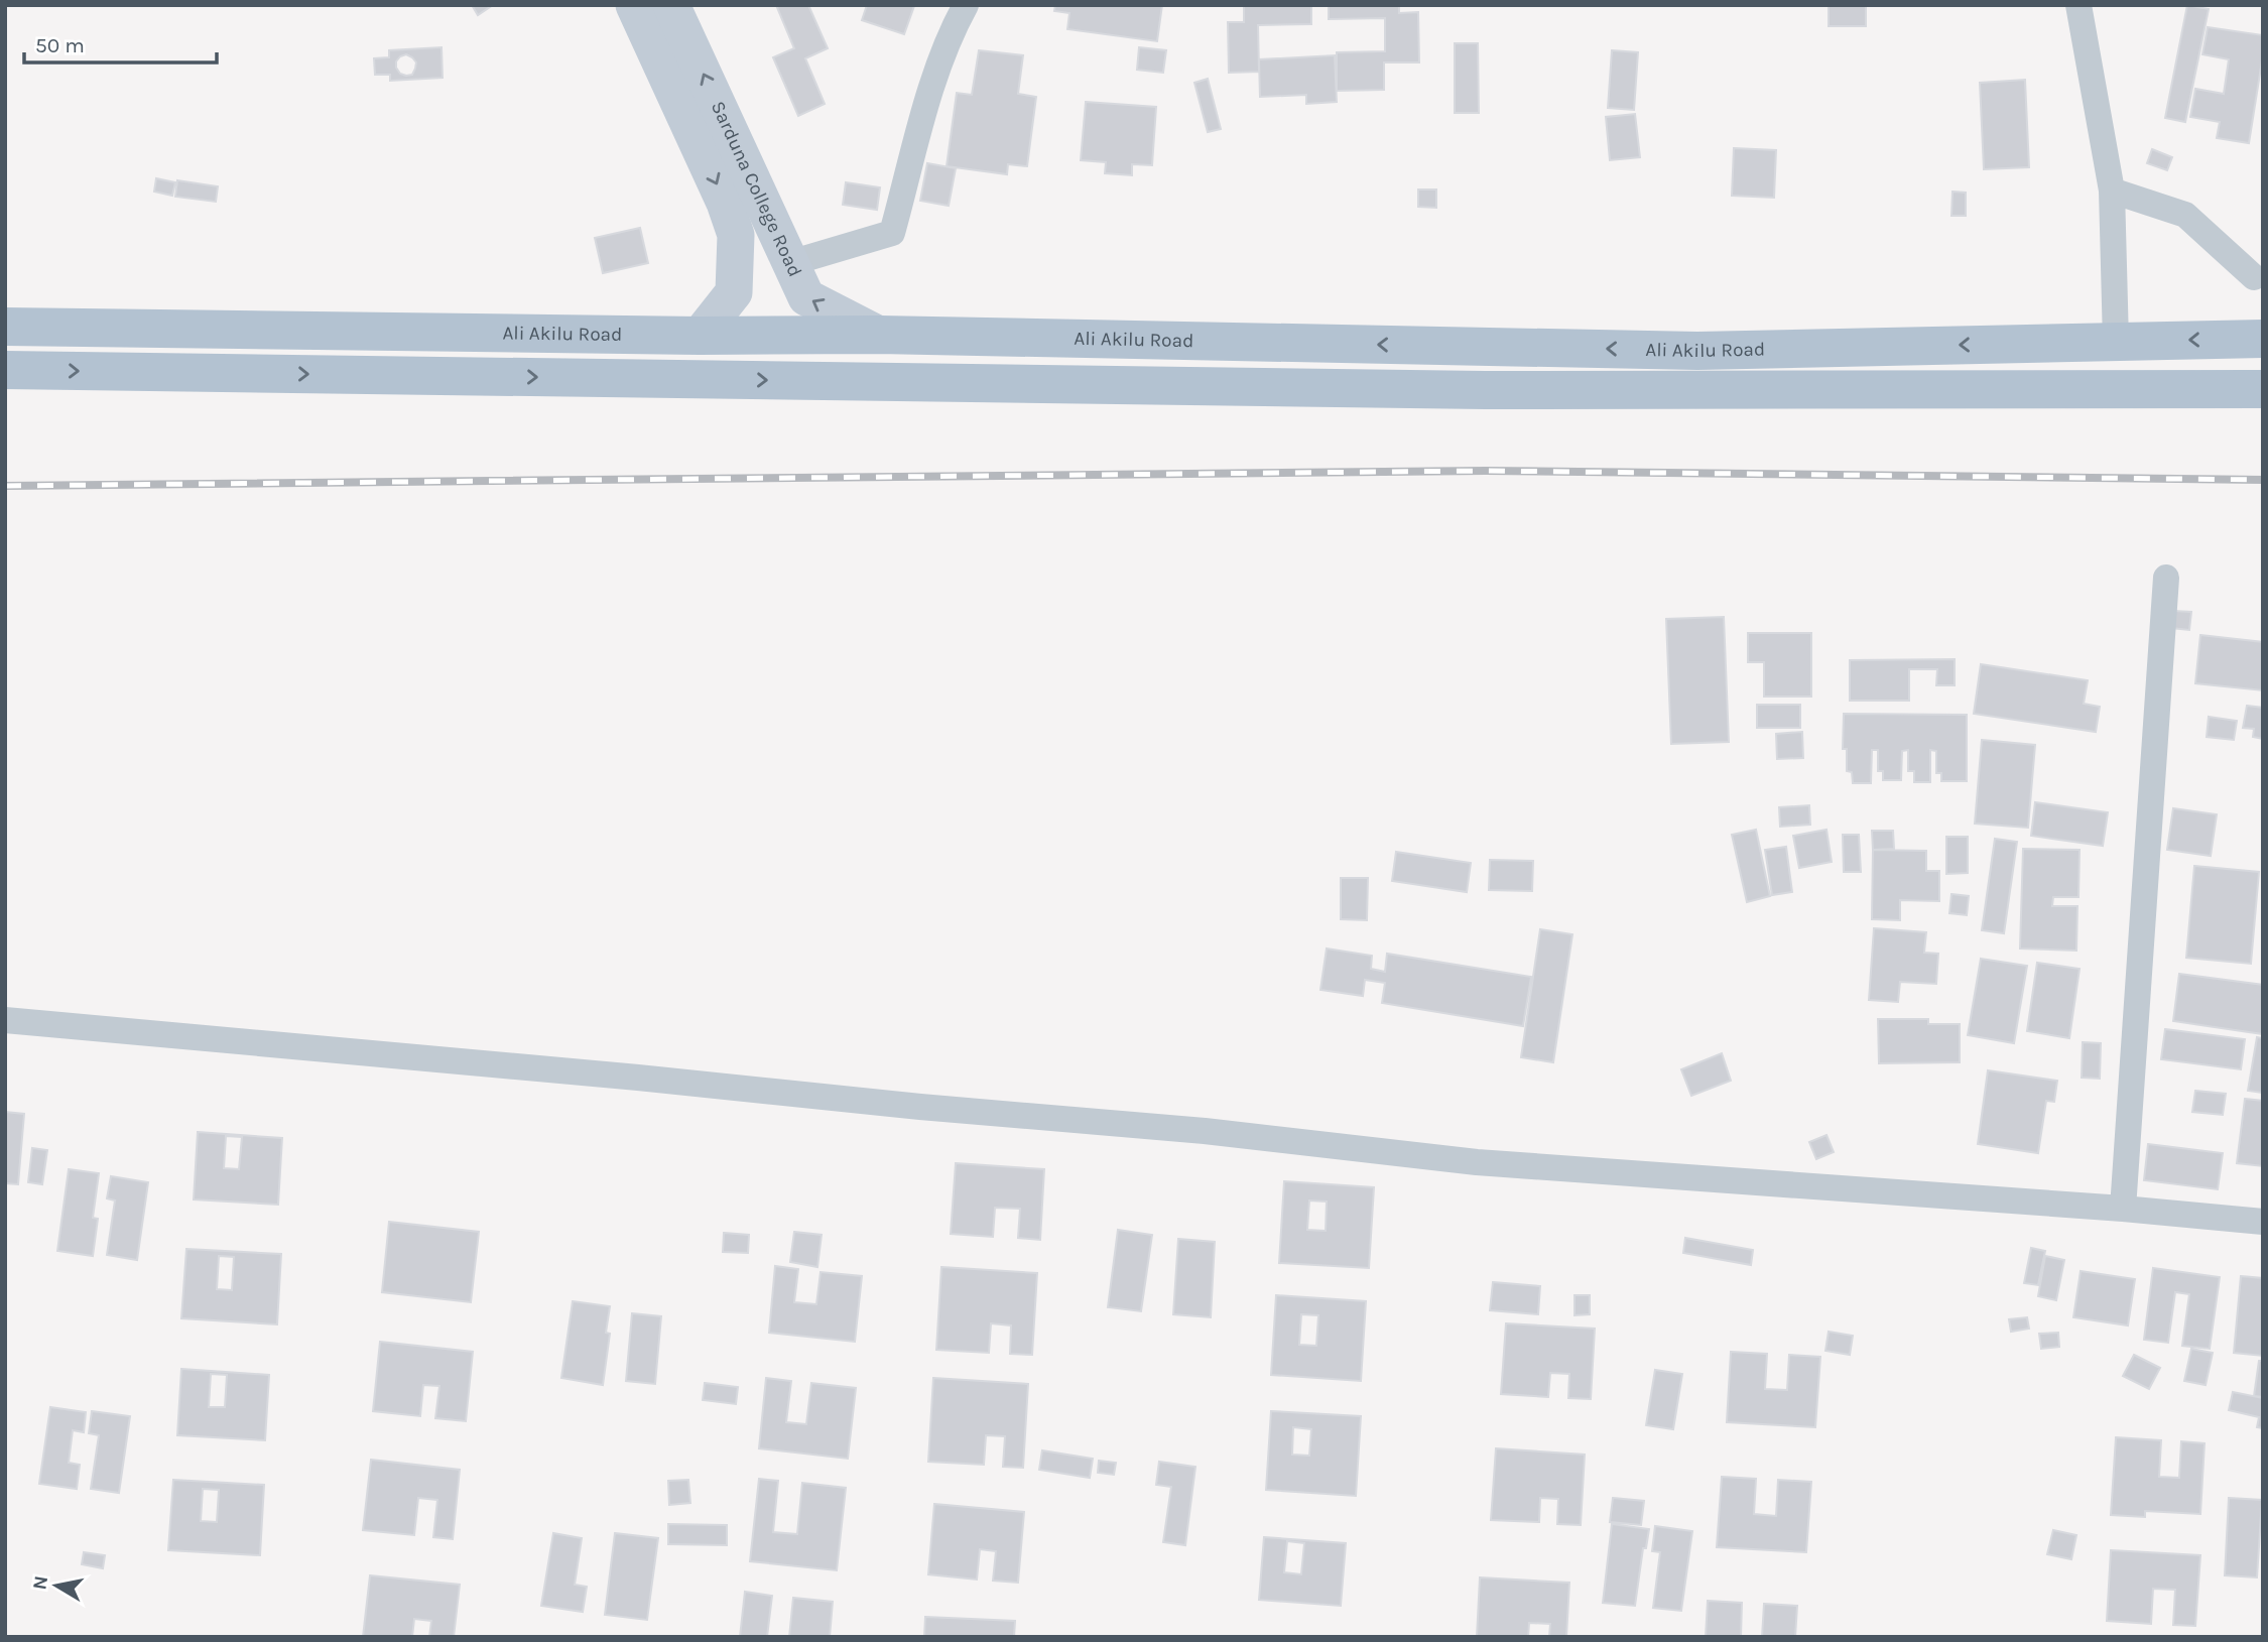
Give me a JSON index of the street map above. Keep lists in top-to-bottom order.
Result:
{
  "streets": {
    "main road": ["Ali Akilu Road"],
    "street": ["Sarduna College Road"]
  },
  "crossings": [
    ["Sarduna College Road", "Ali Akilu Road"]
  ],
  "scale_bar": "50 m",
  "north": "left"
}
